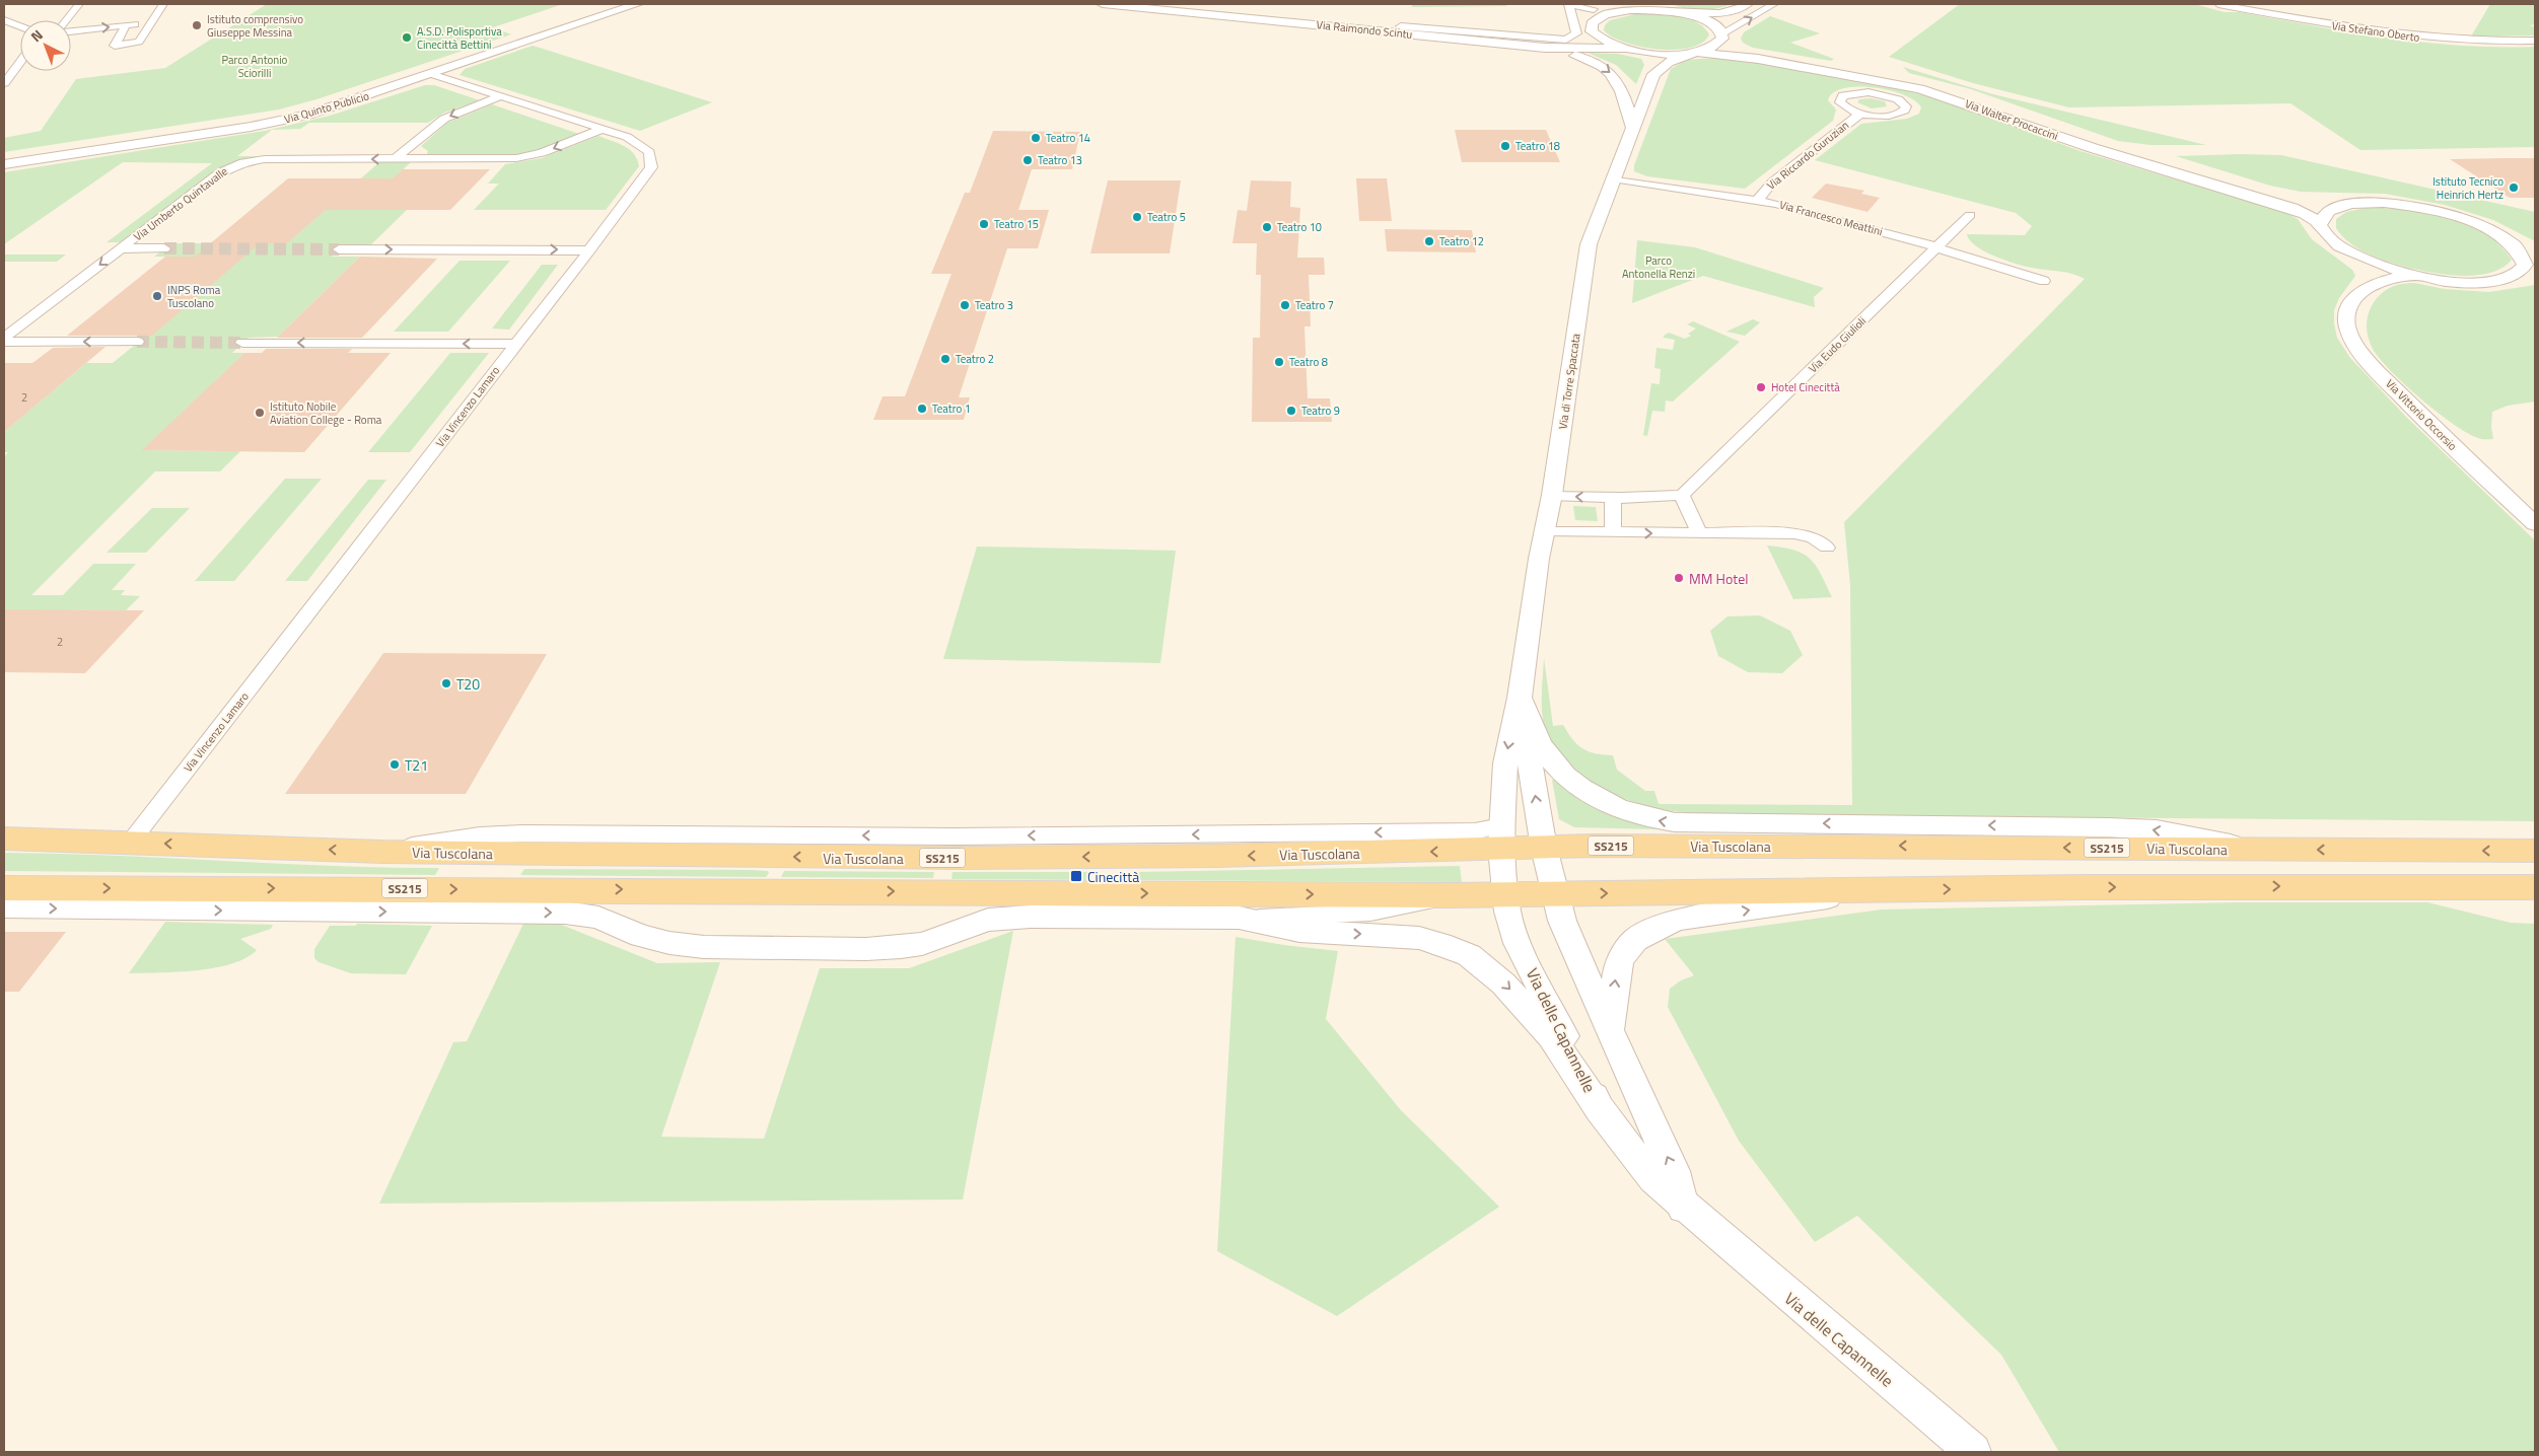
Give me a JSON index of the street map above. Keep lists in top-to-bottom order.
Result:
{
  "streets": {
    "main road": ["SS215", "Via Tuscolana"],
    "street": [
      "Via Raimondo Scintu",
      "Via Stefano Oberto",
      "Via Quinto Publicio",
      "Via Walter Procaccini",
      "Via Riccardo Guruzian",
      "Via Umberto Quintavalle",
      "Via Francesco Meattini",
      "Via Eudo Giulioli",
      "Via di Torre Spaccata",
      "Via Vincenzo Lamaro",
      "Via Vittorio Occorsio",
      "Via delle Capannelle"
    ]
  },
  "crossings": [
    ["Via Raimondo Scintu", "Via Walter Procaccini"],
    ["Via Quinto Publicio", "Via Vincenzo Lamaro"],
    ["Via Riccardo Guruzian", "Via Francesco Meattini"],
    ["Via Umberto Quintavalle", "Via Vincenzo Lamaro"],
    ["Via Francesco Meattini", "Via Eudo Giulioli"],
    ["Via Francesco Meattini", "Via di Torre Spaccata"],
    ["Via di Torre Spaccata", "Via Tuscolana"],
    ["Via di Torre Spaccata", "Via delle Capannelle"],
    ["Via Vincenzo Lamaro", "Via Tuscolana"],
    ["SS215", "Via delle Capannelle"],
    ["Via Tuscolana", "Via delle Capannelle"]
  ],
  "parks": ["Parco Antonio Sciorilli", "Parco Antonella Renzi"],
  "places": {
    "other": [
      "Istituto comprensivo Giuseppe Messina",
      "A.S.D. Polisportiva Cinecittà Bettini",
      "Teatro 14",
      "Teatro 18",
      "Teatro 13",
      "Istituto Tecnico Heinrich Hertz",
      "Teatro 5",
      "Teatro 15",
      "Teatro 10",
      "Teatro 12",
      "INPS Roma Tuscolano",
      "Teatro 3",
      "Teatro 7",
      "Teatro 2",
      "Teatro 8",
      "Hotel Cinecittà",
      "Teatro 1",
      "Teatro 9",
      "Istituto Nobile Aviation College - Roma",
      "MM Hotel",
      "T20",
      "T21"
    ],
    "transit": ["Cinecittà"]
  },
  "house_numbers": ["2", "2"],
  "north": "top left"
}
